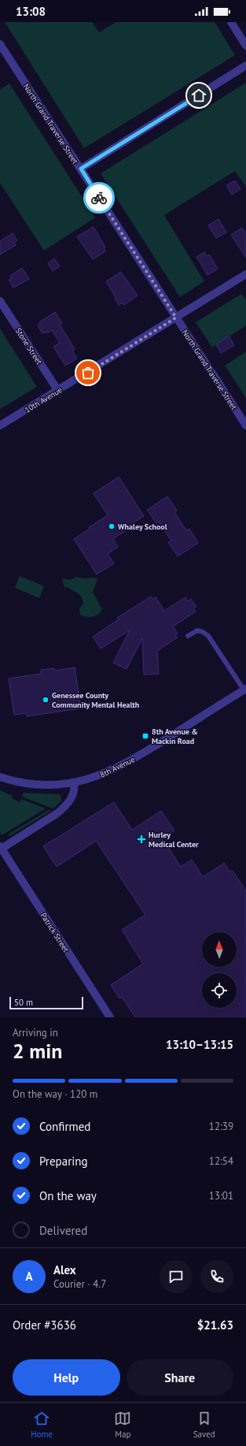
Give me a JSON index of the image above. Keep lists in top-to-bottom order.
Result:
{
  "streets": {
    "street": [
      "North Grand Traverse Street",
      "Stone Street",
      "10th Avenue",
      "8th Avenue",
      "Patrick Street"
    ]
  },
  "crossings": [
    ["North Grand Traverse Street", "10th Avenue"],
    ["Stone Street", "10th Avenue"]
  ],
  "places": {
    "other": ["Whaley School", "Genessee County Community Mental Health"],
    "transit": ["8th Avenue & Mackin Road"],
    "health": ["Hurley Medical Center"]
  },
  "scale_bar": "50 m",
  "north": "top",
  "page": {
    "status": "13:08",
    "scale": "50 m",
    "heading": ["2 min", "Arriving in", "13:10–13:15"],
    "panel": [
      "Alex",
      "Courier · 4.7",
      "Order #3636",
      "$21.63"
    ],
    "bar": "On the way · 120 m",
    "list": [
      ["Confirmed", "12:39"],
      ["Preparing", "12:54"],
      ["On the way", "13:01"],
      "Delivered"
    ],
    "round": "A",
    "buttons": ["Help", "Share"],
    "tabs": ["Home", "Map", "Saved"]
  }
}
